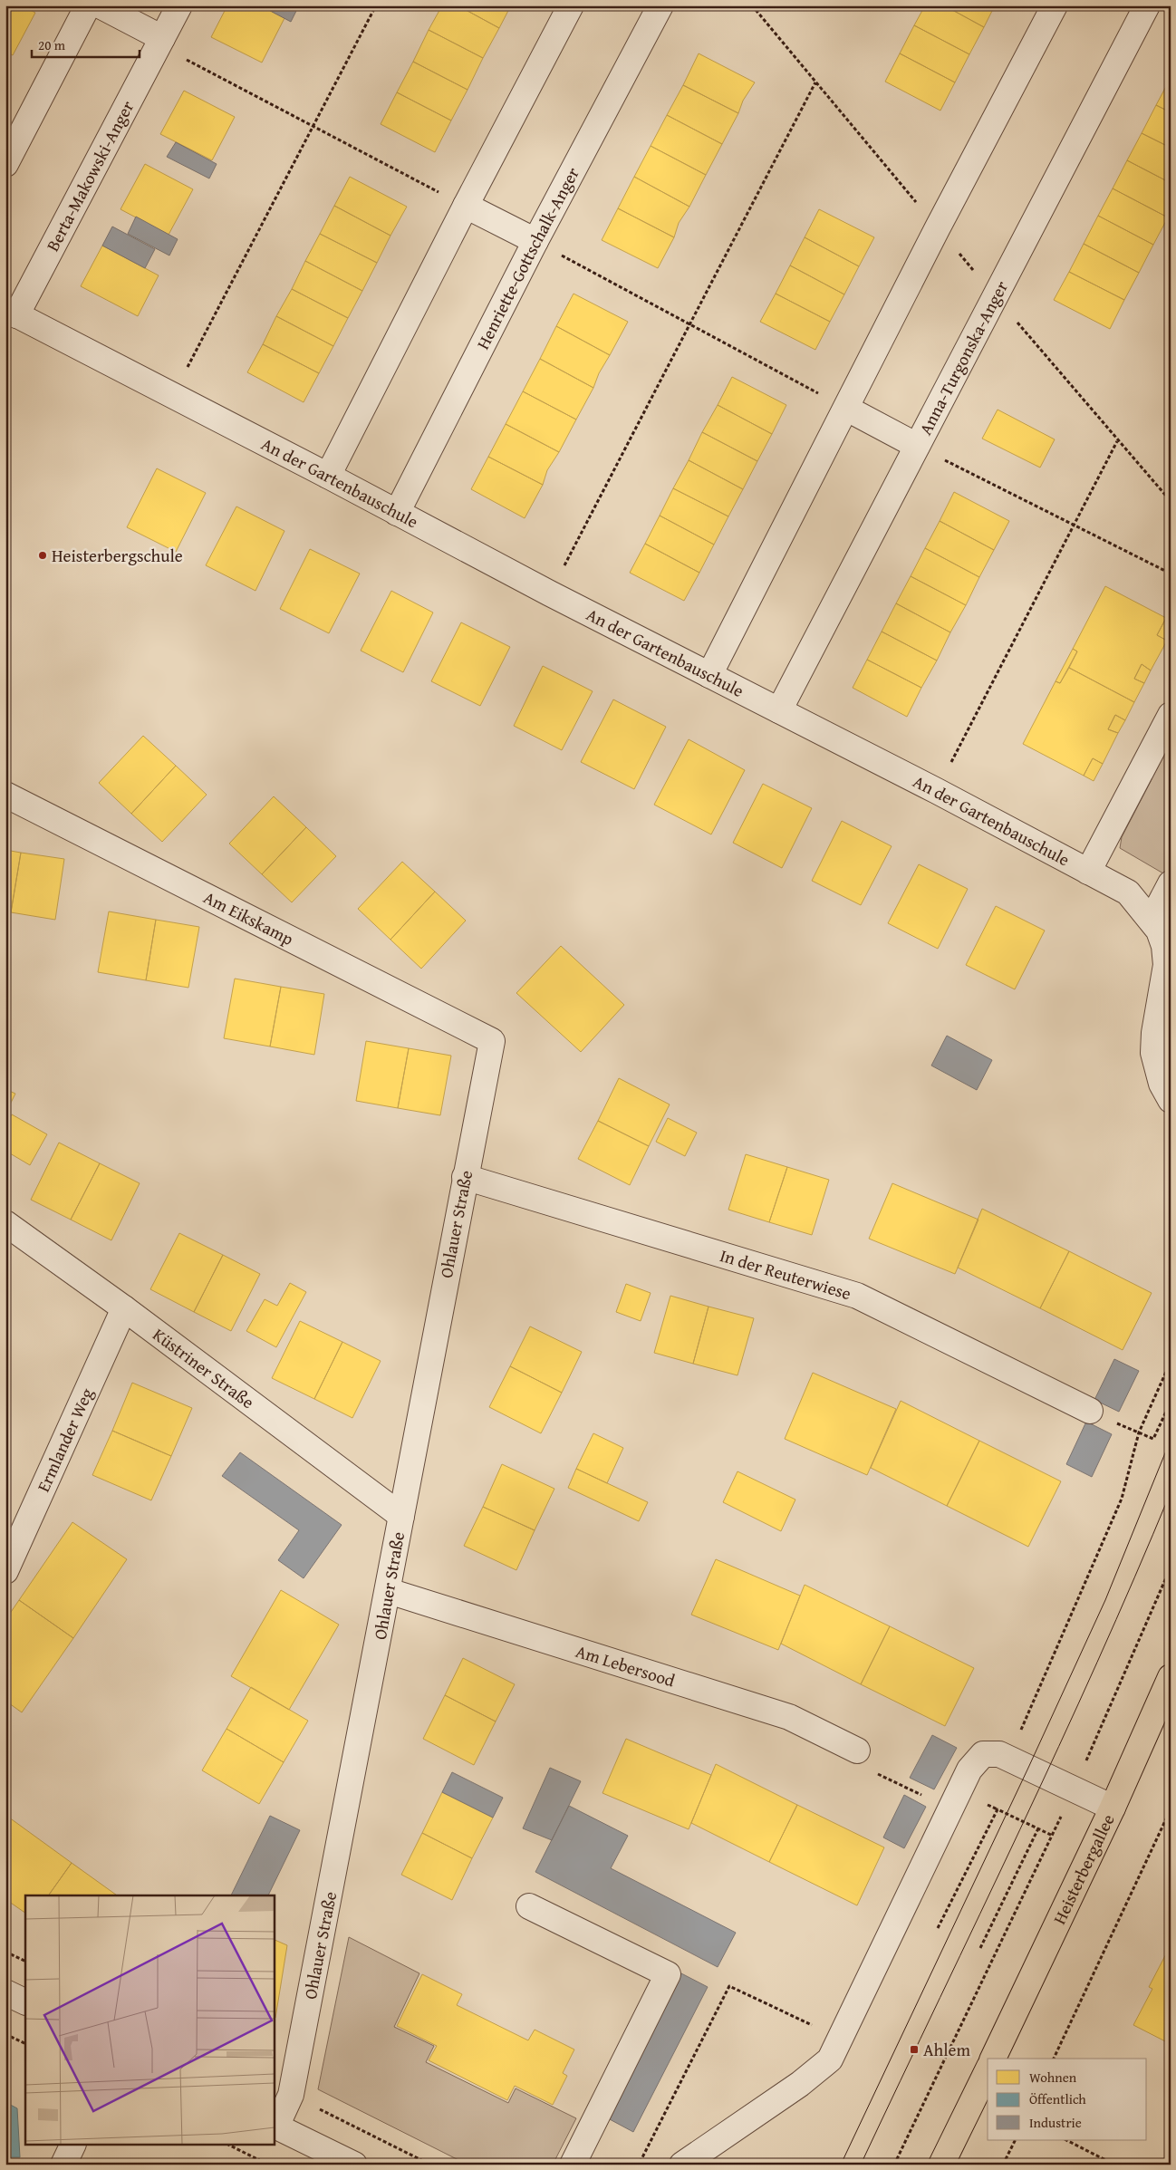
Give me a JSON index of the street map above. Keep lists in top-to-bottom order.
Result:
{
  "streets": {
    "main road": ["Heisterbergallee"],
    "street": [
      "Berta-Makowski-Anger",
      "Henriette-Gottschalk-Anger",
      "Anna-Turgonska-Anger",
      "An der Gartenbauschule",
      "Am Eikskamp",
      "Ohlauer Straße",
      "In der Reuterwiese",
      "Küstriner Straße",
      "Ermlander Weg",
      "Am Lebersood"
    ]
  },
  "crossings": [
    ["Berta-Makowski-Anger", "An der Gartenbauschule"],
    ["Henriette-Gottschalk-Anger", "An der Gartenbauschule"],
    ["Anna-Turgonska-Anger", "An der Gartenbauschule"],
    ["Am Eikskamp", "Ohlauer Straße"],
    ["Ohlauer Straße", "In der Reuterwiese"],
    ["Ohlauer Straße", "Küstriner Straße"],
    ["Ohlauer Straße", "Am Lebersood"],
    ["Küstriner Straße", "Ermlander Weg"]
  ],
  "places": {
    "other": ["Heisterbergschule"],
    "transit": ["Ahlem"]
  },
  "legend": ["Wohnen", "Öffentlich", "Industrie"],
  "scale_bar": "20 m"
}
